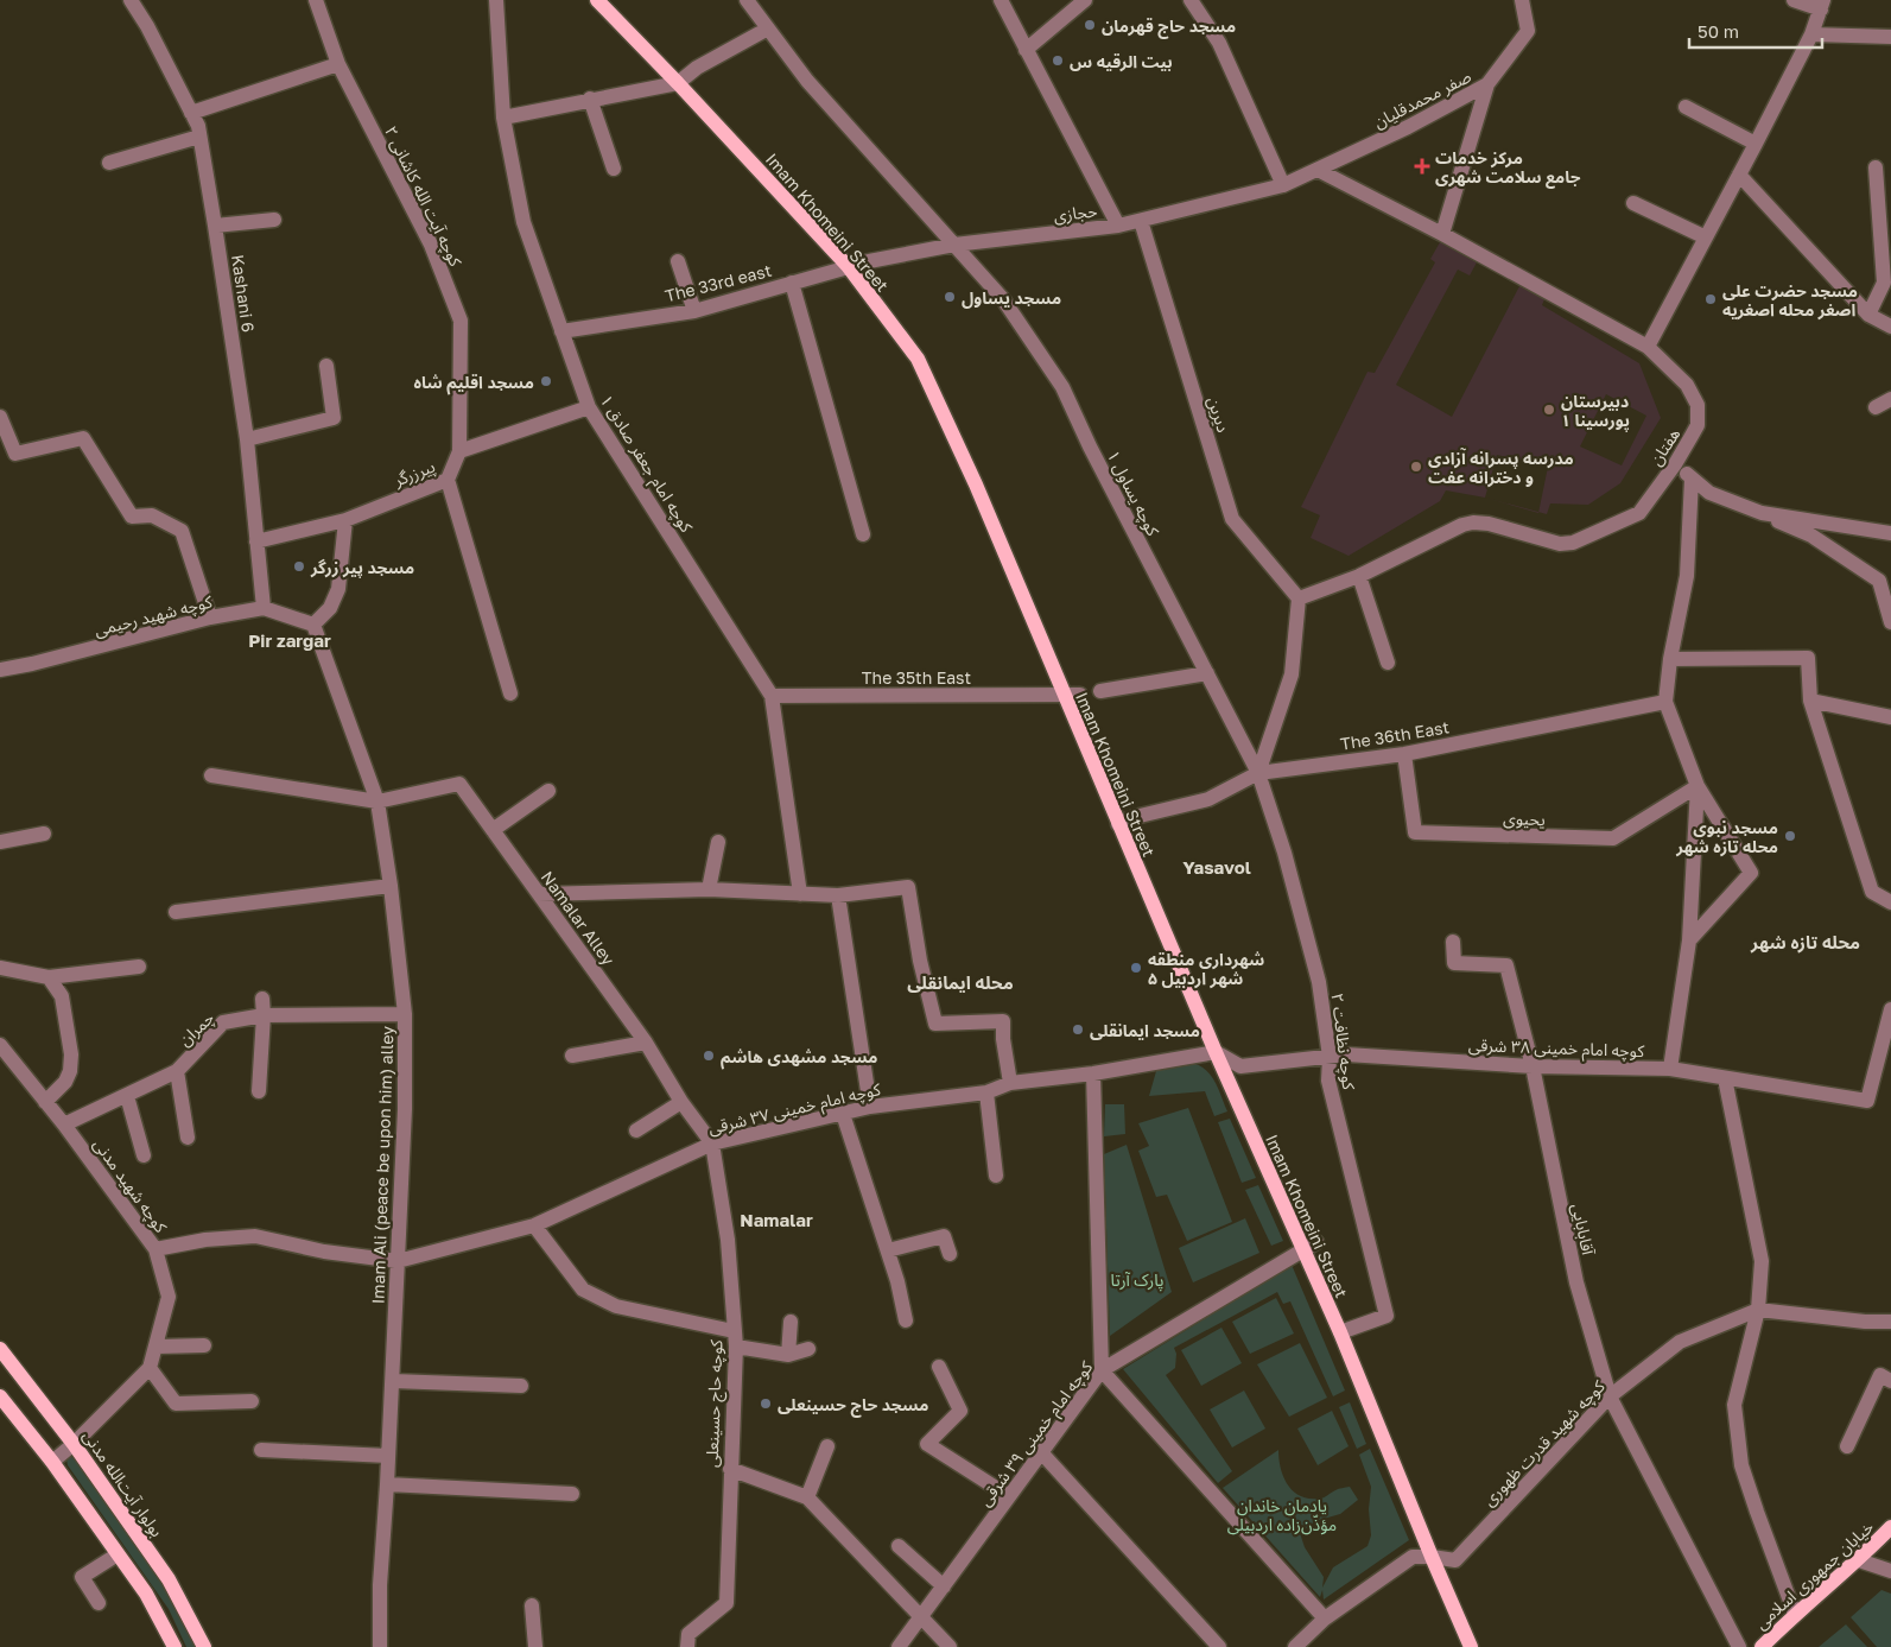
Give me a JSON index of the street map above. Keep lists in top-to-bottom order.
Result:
{
  "streets": {
    "main road": ["Imam Khomeini Street", "بولوار آیت‌الله مدنی", "خیابان جمهوری اسلامی"],
    "street": [
      "صفر محمدقلیان",
      "کوچه آیت الله کاشانی ۲",
      "حجازی",
      "The 33rd east",
      "Kashani 6",
      "دیرین",
      "هفتان",
      "کوچه امام جعفر صادق ۱",
      "پیرزرگر",
      "کوچه یساول ۱",
      "کوچه شهید رحیمی",
      "The 35th East",
      "The 36th East",
      "یحیوی",
      "Namalar Alley",
      "چمران",
      "کوچه نظافت ۲",
      "کوچه امام خمینی ۳۸ شرقی",
      "کوچه امام خمینی ۳۷ شرقی",
      "Imam Ali (peace be upon him) alley",
      "کوچه شهید مدنی",
      "آقابابایی",
      "کوچه حاج حسینعلی",
      "کوچه امام خمینی ۳۹ شرقی",
      "کوچه شهید قدرت ظهوری"
    ]
  },
  "crossings": [
    ["صفر محمدقلیان", "حجازی"],
    ["صفر محمدقلیان", "هفتان"],
    ["کوچه آیت الله کاشانی ۲", "پیرزرگر"],
    ["حجازی", "The 33rd east"],
    ["حجازی", "دیرین"],
    ["حجازی", "کوچه یساول ۱"],
    ["Imam Khomeini Street", "The 33rd east"],
    ["Imam Khomeini Street", "The 35th East"],
    ["Imam Khomeini Street", "The 36th East"],
    ["Imam Khomeini Street", "کوچه نظافت ۲"],
    ["Imam Khomeini Street", "کوچه امام خمینی ۳۸ شرقی"],
    ["Imam Khomeini Street", "کوچه امام خمینی ۳۷ شرقی"],
    ["Imam Khomeini Street", "کوچه امام خمینی ۳۹ شرقی"],
    ["Imam Khomeini Street", "کوچه شهید قدرت ظهوری"],
    ["The 33rd east", "کوچه امام جعفر صادق ۱"],
    ["Kashani 6", "پیرزرگر"],
    ["Kashani 6", "کوچه شهید رحیمی"],
    ["دیرین", "هفتان"],
    ["کوچه امام جعفر صادق ۱", "The 35th East"],
    ["کوچه یساول ۱", "The 36th East"],
    ["کوچه یساول ۱", "کوچه نظافت ۲"],
    ["کوچه شهید رحیمی", "Imam Ali (peace be upon him) alley"],
    ["The 36th East", "یحیوی"],
    ["The 36th East", "کوچه نظافت ۲"],
    ["Namalar Alley", "کوچه امام خمینی ۳۷ شرقی"],
    ["Namalar Alley", "Imam Ali (peace be upon him) alley"],
    ["Namalar Alley", "کوچه حاج حسینعلی"],
    ["چمران", "Imam Ali (peace be upon him) alley"],
    ["چمران", "کوچه شهید مدنی"],
    ["کوچه نظافت ۲", "کوچه امام خمینی ۳۸ شرقی"],
    ["کوچه امام خمینی ۳۸ شرقی", "کوچه امام خمینی ۳۷ شرقی"],
    ["کوچه امام خمینی ۳۸ شرقی", "آقابابایی"],
    ["کوچه امام خمینی ۳۷ شرقی", "Imam Ali (peace be upon him) alley"],
    ["کوچه امام خمینی ۳۷ شرقی", "کوچه حاج حسینعلی"],
    ["کوچه شهید مدنی", "بولوار آیت‌الله مدنی"],
    ["آقابابایی", "کوچه شهید قدرت ظهوری"]
  ],
  "districts": [
    "Pir zargar",
    "Yasavol",
    "محله تازه شهر",
    "محله ایمانقلی",
    "Namalar"
  ],
  "parks": ["پارک آرتا", "یادمان خاندان مؤذّن‌زاده اردبیلی"],
  "places": {
    "other": [
      "مسجد حاج قهرمان",
      "بیت الرقیه س",
      "مسجد یساول",
      "مسجد حضرت علی اصغر محله اصغریه",
      "مسجد اقلیم شاه",
      "دبیرستان پورسینا ۱",
      "مدرسه پسرانه آزادی و دخترانه عفت",
      "مسجد پیر زرگر",
      "مسجد نبوی محله تازه شهر",
      "شهرداری منطقه ۵ شهر اردبیل",
      "مسجد ایمانقلی",
      "مسجد مشهدی هاشم",
      "مسجد حاج حسینعلی"
    ],
    "health": ["مرکز خدمات جامع سلامت شهری"]
  },
  "scale_bar": "50 m"
}
